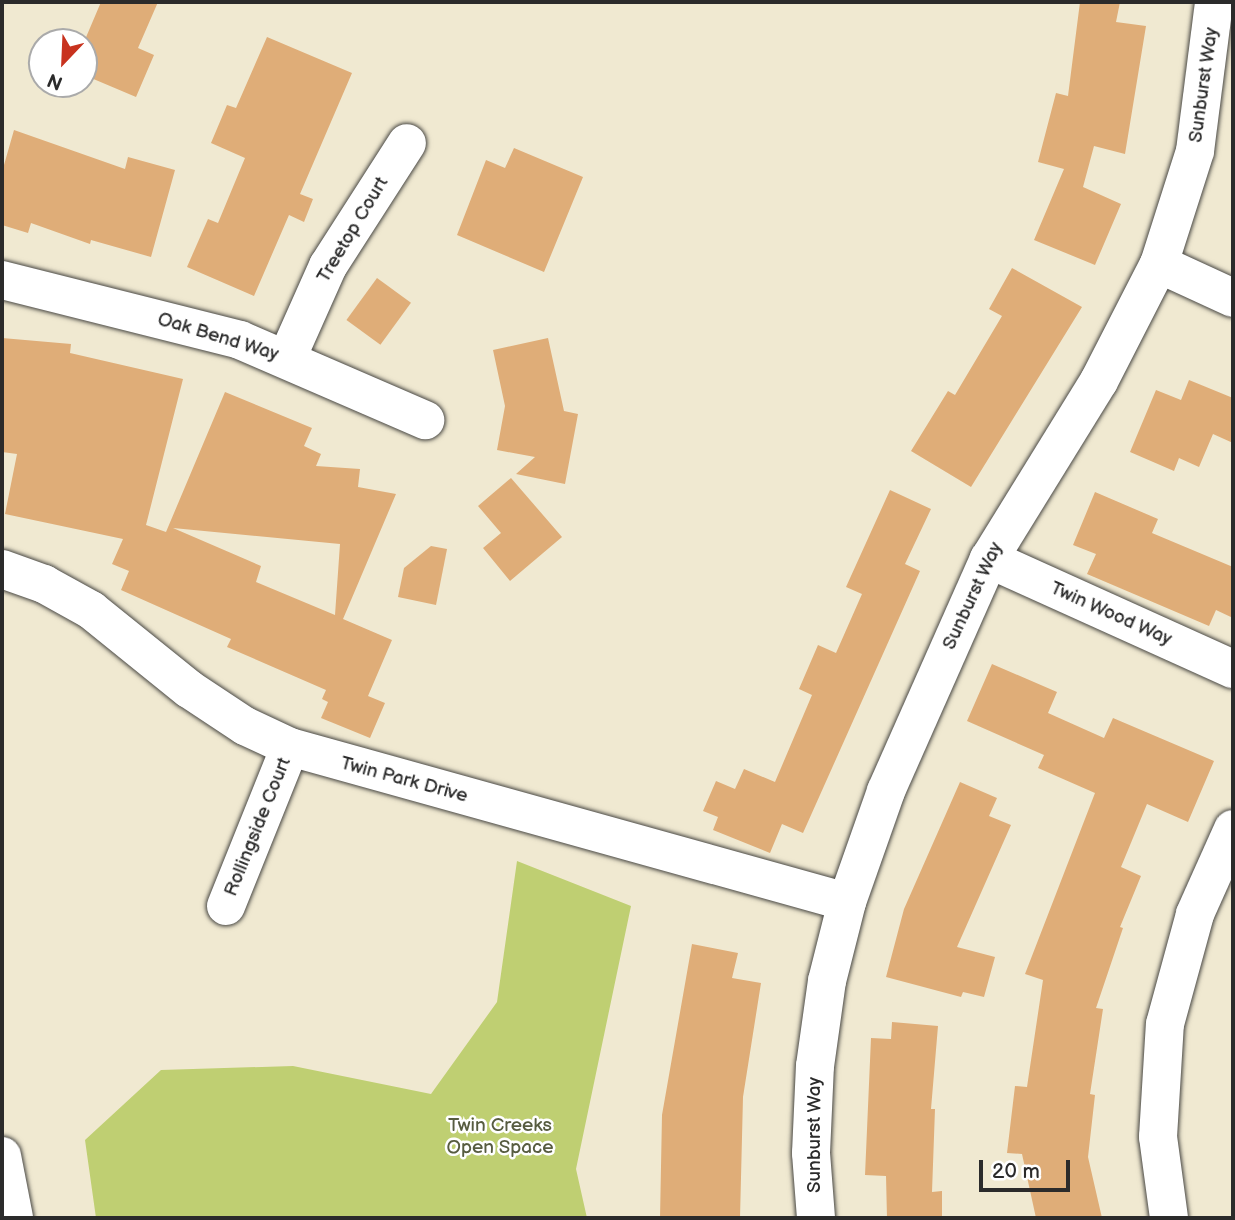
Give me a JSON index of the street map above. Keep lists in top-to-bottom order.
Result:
{
  "streets": {
    "street": [
      "Sunburst Way",
      "Treetop Court",
      "Oak Bend Way",
      "Twin Wood Way",
      "Twin Park Drive",
      "Rollingside Court"
    ]
  },
  "crossings": [
    ["Sunburst Way", "Twin Wood Way"],
    ["Sunburst Way", "Twin Park Drive"],
    ["Treetop Court", "Oak Bend Way"],
    ["Twin Park Drive", "Rollingside Court"]
  ],
  "parks": ["Twin Creeks Open Space"],
  "scale_bar": "20 m",
  "north": "bottom left"
}
